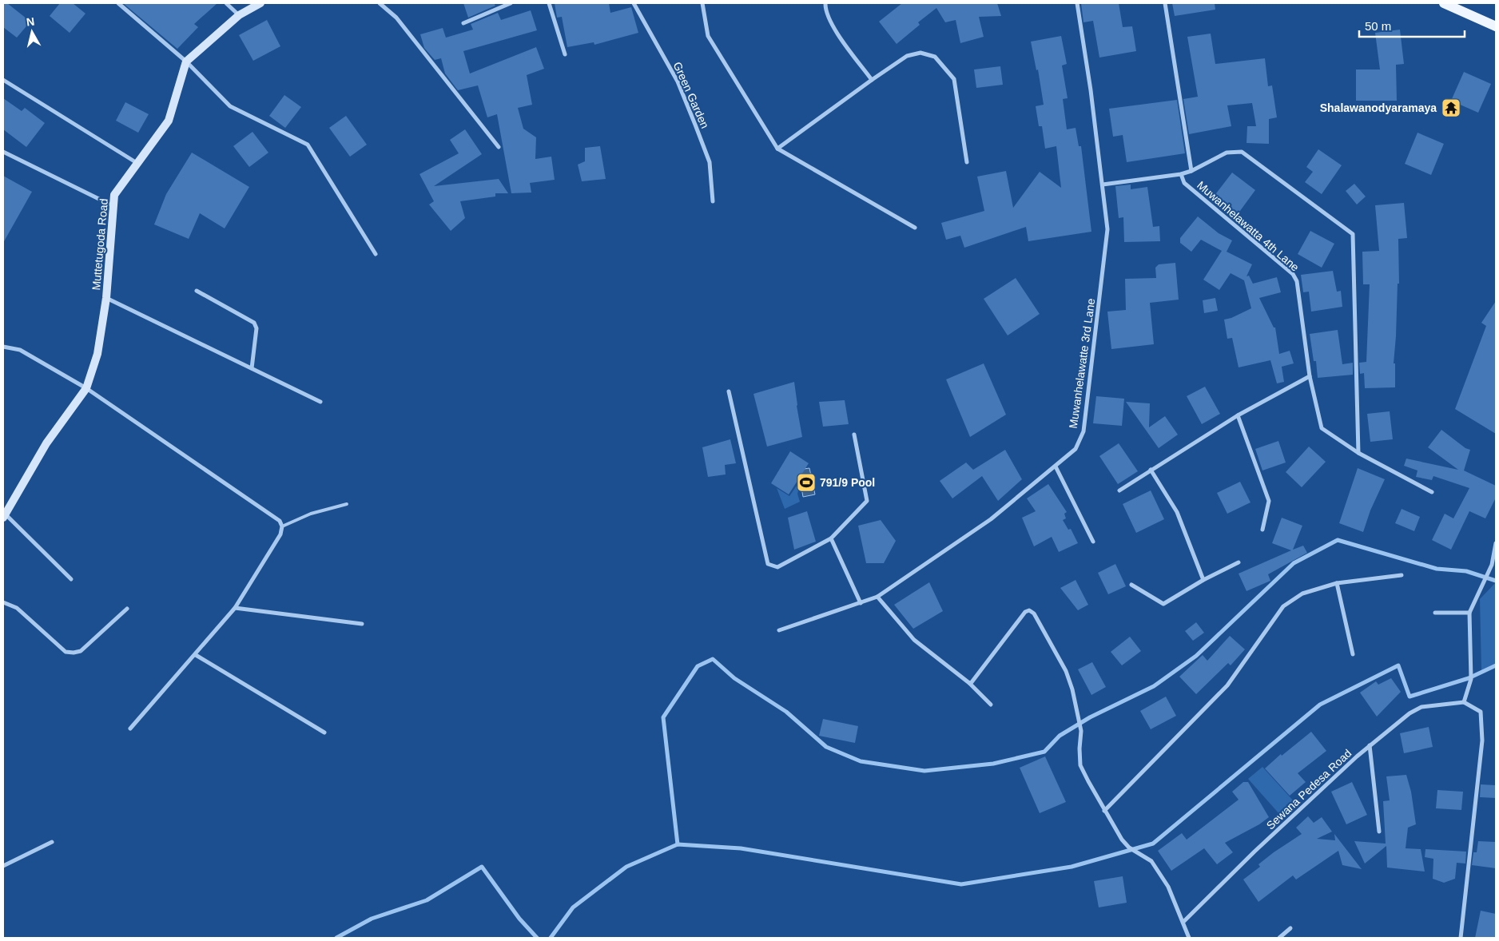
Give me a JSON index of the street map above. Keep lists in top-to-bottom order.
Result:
{
  "streets": {
    "street": [
      "Green Garden",
      "Muwanhelawatta 4th Lane",
      "Muttetugoda Road",
      "Muwanhelawatte 3rd Lane",
      "Sewana Pedesa Road"
    ]
  },
  "places": {
    "temple": ["Shalawanodyaramaya"],
    "sports": ["791/9 Pool"]
  },
  "scale_bar": "50 m",
  "north": "top"
}
